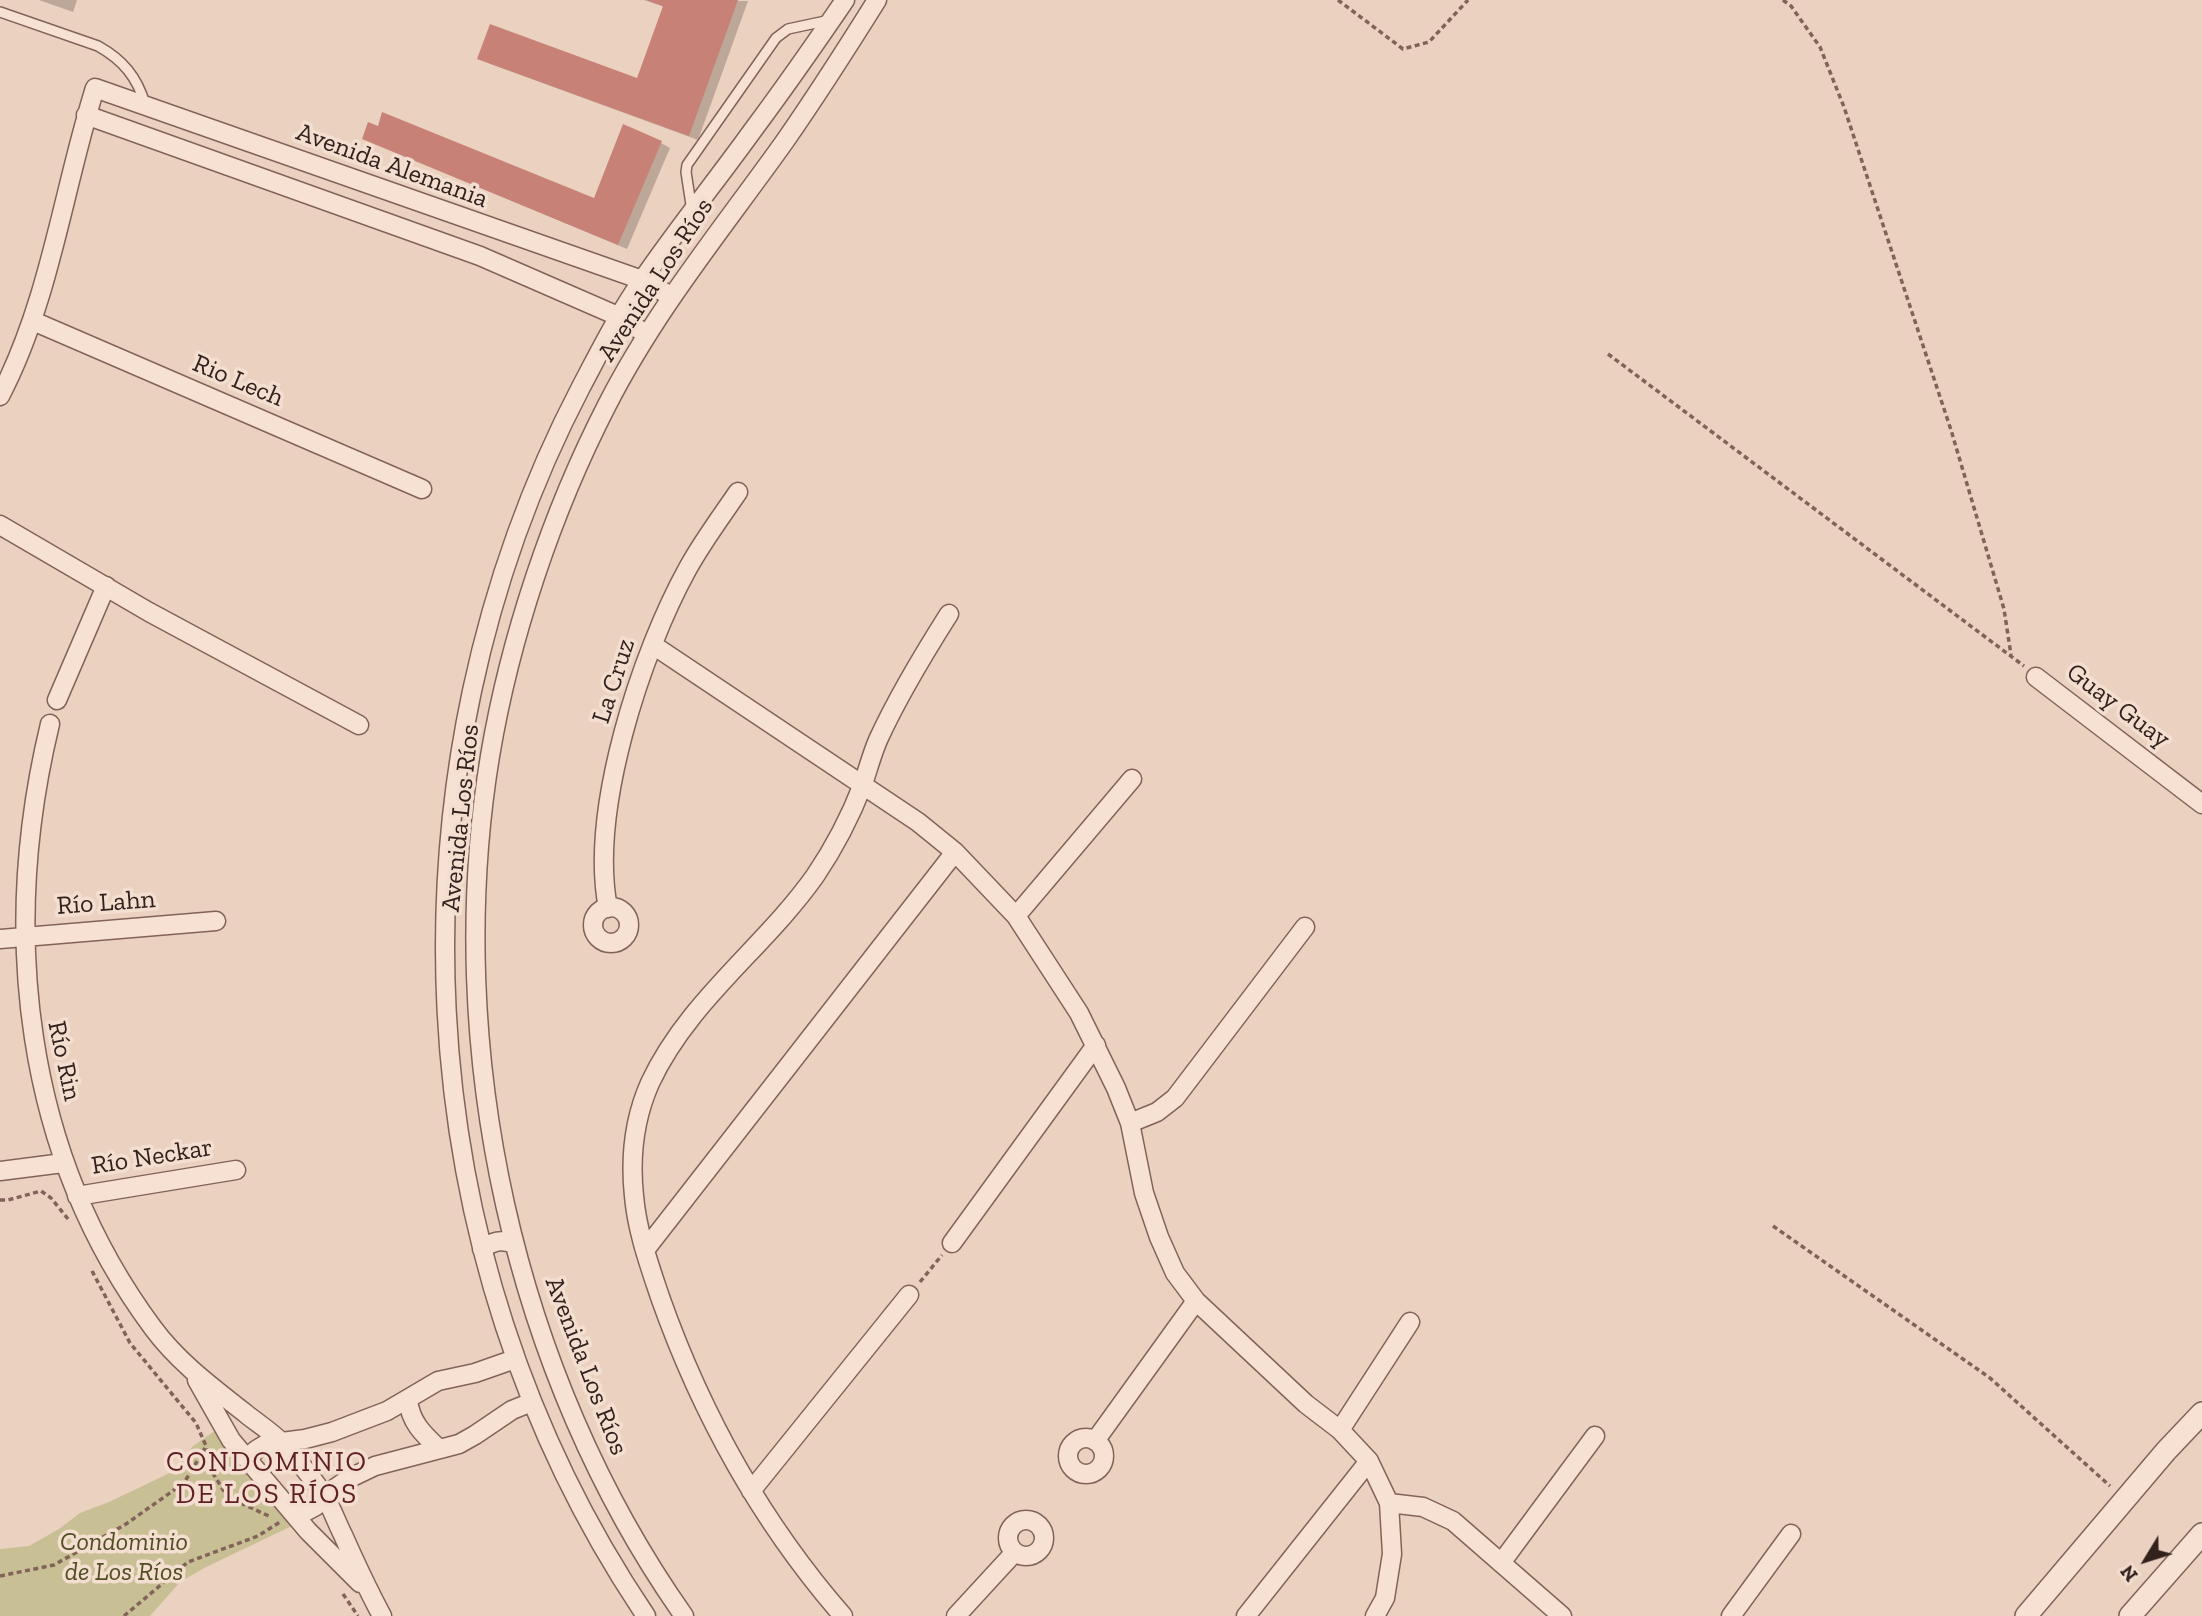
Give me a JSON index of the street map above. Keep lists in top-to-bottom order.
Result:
{
  "streets": {
    "street": [
      "Avenida Alemania",
      "Avenida Los Ríos",
      "Rio Lech",
      "La Cruz",
      "Guay Guay",
      "Río Lahn",
      "Río Rin",
      "Río Neckar"
    ]
  },
  "crossings": [
    ["Avenida Alemania", "Avenida Los Ríos"],
    ["Río Lahn", "Río Rin"],
    ["Río Rin", "Río Neckar"]
  ],
  "districts": ["CONDOMINIO DE LOS RÍOS"],
  "parks": ["Condominio de Los Ríos"],
  "north": "bottom left"
}
